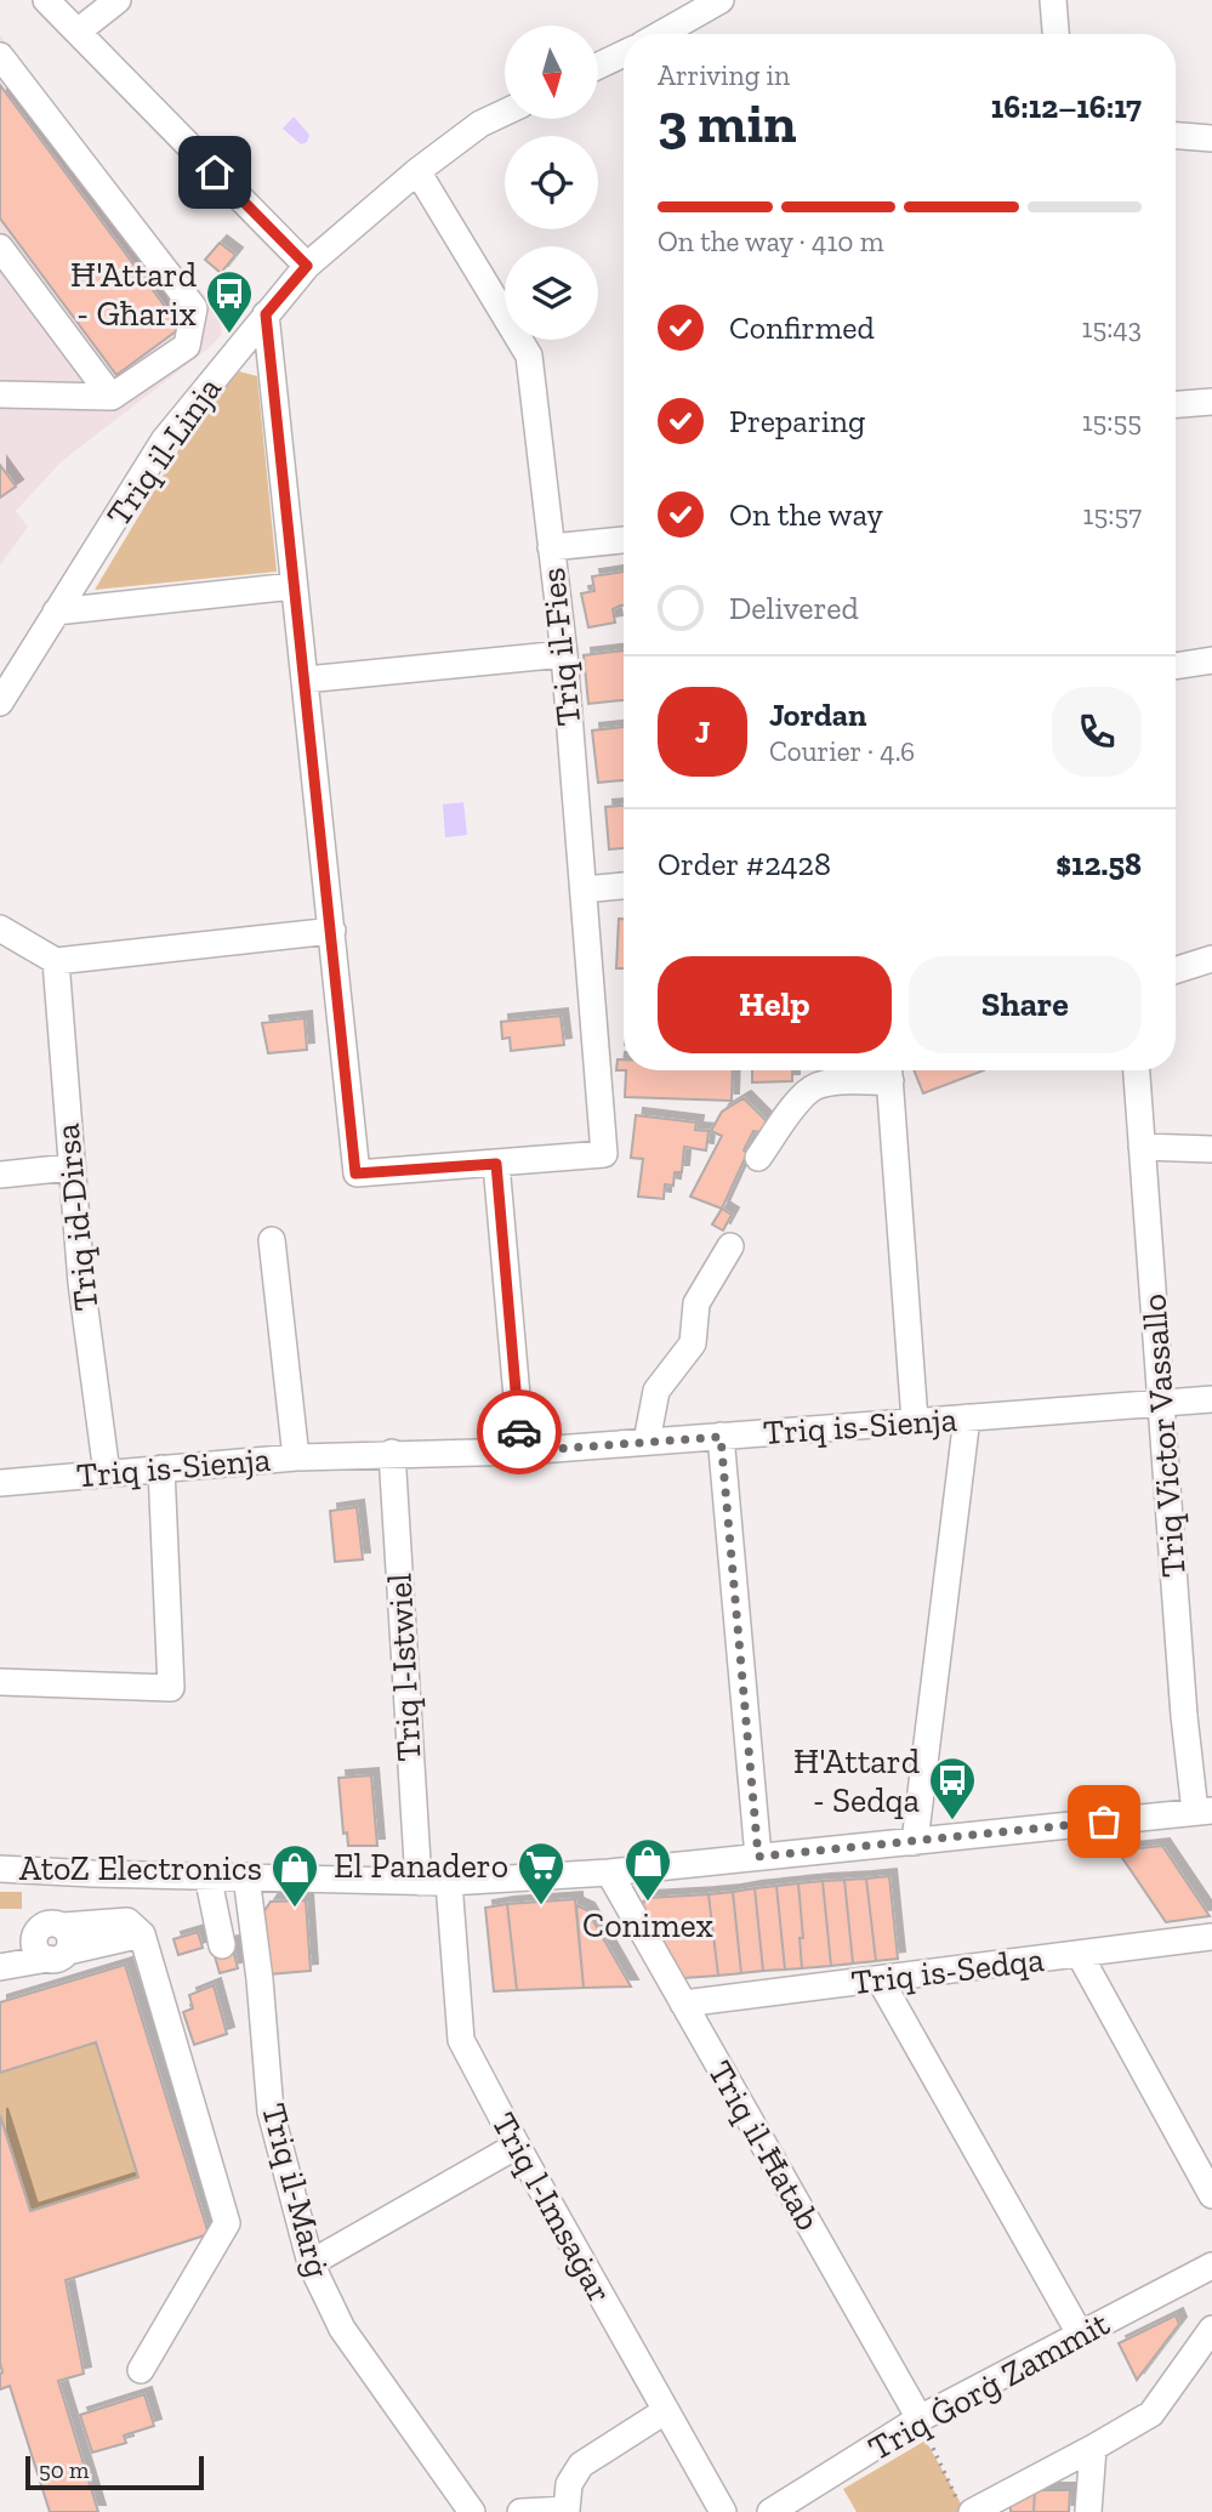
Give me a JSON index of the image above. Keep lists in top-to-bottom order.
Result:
{
  "streets": {
    "street": [
      "Triq il-Linja",
      "Triq il-Fies",
      "Triq id-Dirsa",
      "Triq is-Sienja",
      "Triq Victor Vassallo",
      "Triq l-Istwiel",
      "Triq is-Sedqa",
      "Triq il-Ħatab",
      "Triq il-Marġ",
      "Triq l-Imsaġar",
      "Triq Ġorġ Zammit"
    ]
  },
  "crossings": [
    ["Triq il-Linja", "Triq il-Fies"],
    ["Triq id-Dirsa", "Triq is-Sienja"],
    ["Triq is-Sienja", "Triq Victor Vassallo"],
    ["Triq is-Sienja", "Triq l-Istwiel"],
    ["Triq is-Sedqa", "Triq il-Ħatab"],
    ["Triq il-Ħatab", "Triq Ġorġ Zammit"]
  ],
  "places": {
    "bus stop": ["Ħ'Attard - Għarix", "Ħ'Attard - Sedqa"],
    "shop": ["Conimex", "AtoZ Electronics"],
    "supermarket": ["El Panadero"]
  },
  "scale_bar": "50 m",
  "north": "bottom",
  "page": {
    "heading": ["3 min", "Arriving in", "16:12–16:17"],
    "panel": [
      "Jordan",
      "Courier · 4.6",
      "Order #2428",
      "$12.58"
    ],
    "bar": "On the way · 410 m",
    "list": [
      ["Confirmed", "15:43"],
      ["Preparing", "15:55"],
      ["On the way", "15:57"],
      "Delivered"
    ],
    "round": "J",
    "buttons": ["Help", "Share"],
    "scale": "50 m"
  }
}
